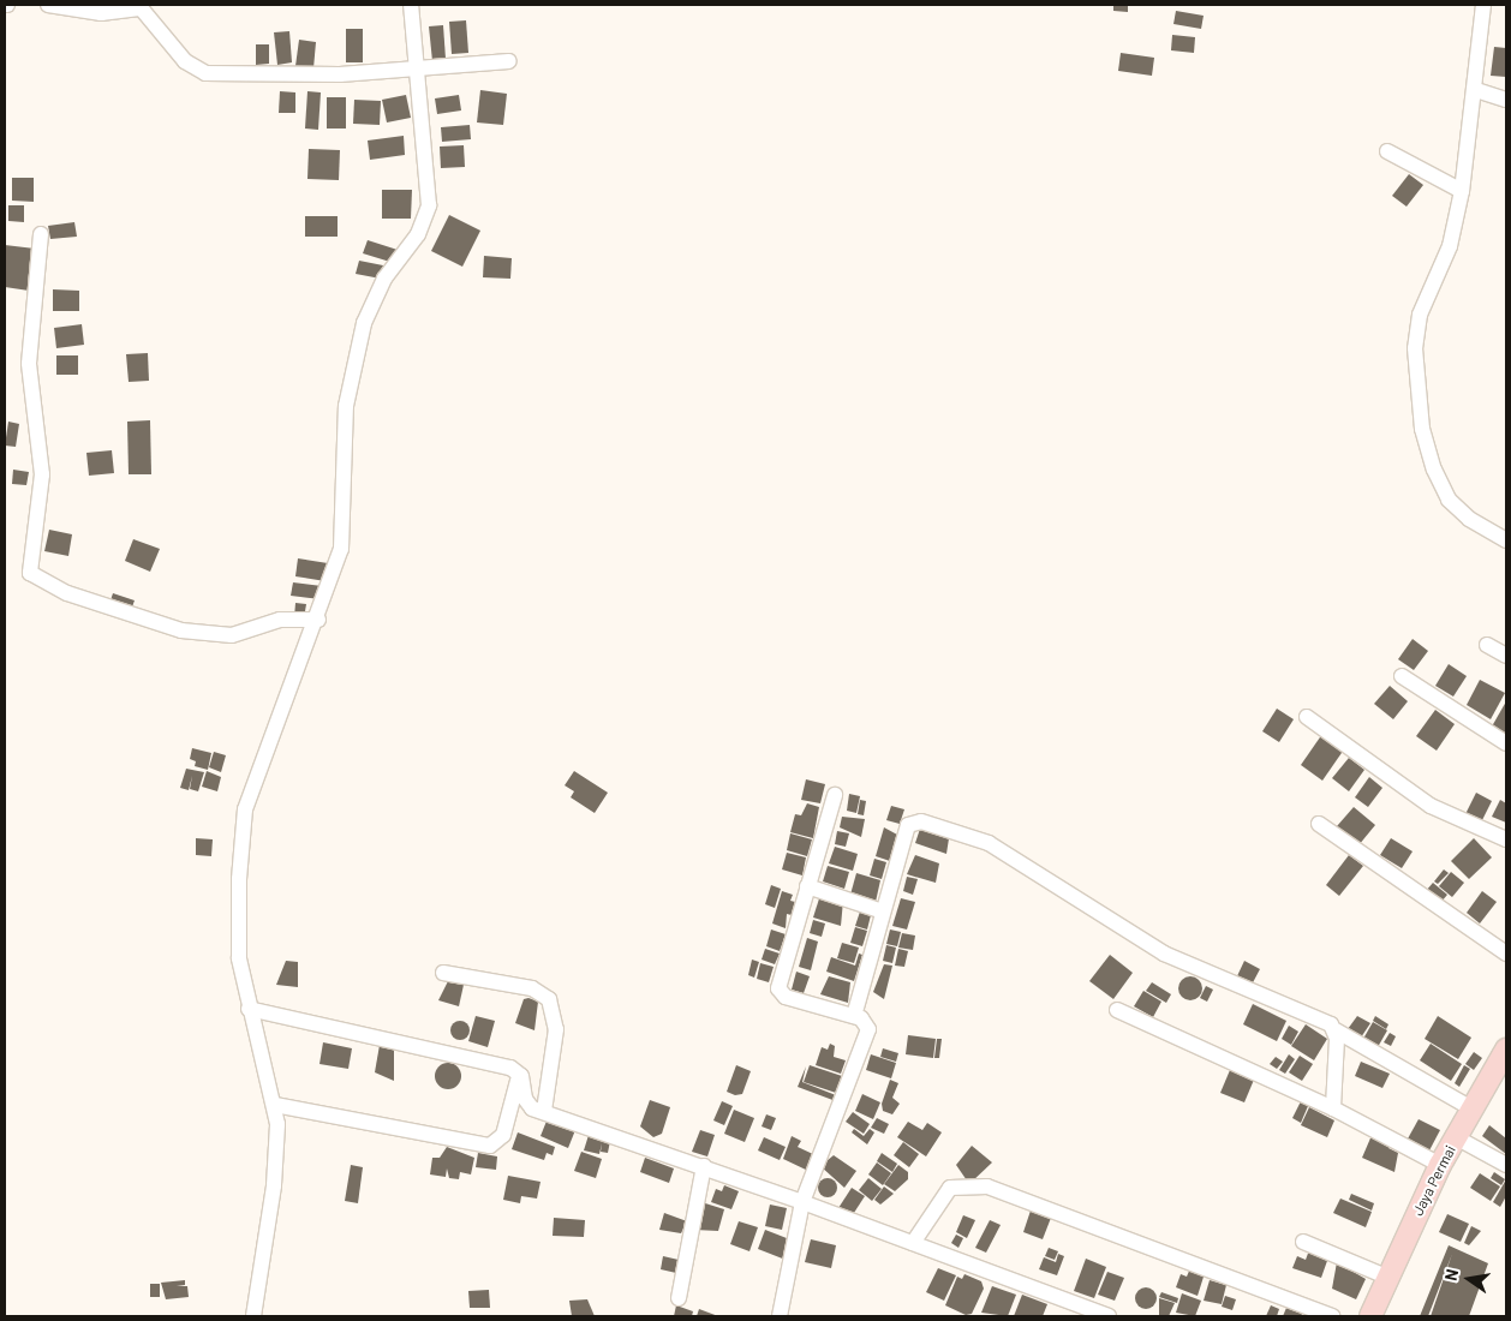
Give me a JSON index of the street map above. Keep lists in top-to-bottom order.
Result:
{
  "streets": {
    "street": ["Jaya Permai"]
  },
  "north": "left"
}
